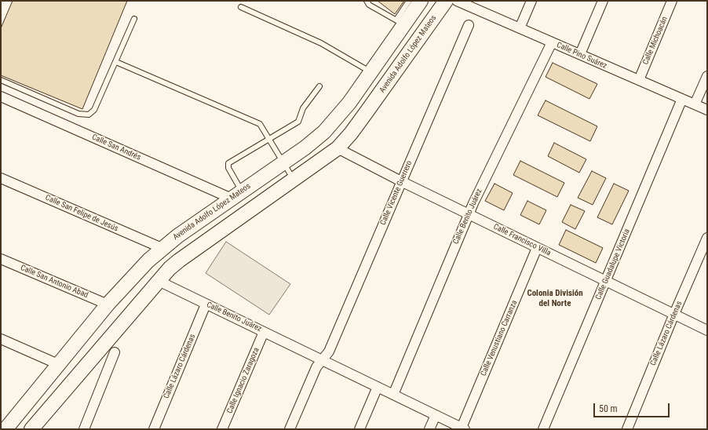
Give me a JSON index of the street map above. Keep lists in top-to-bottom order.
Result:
{
  "streets": {
    "main road": ["Avenida Adolfo López Mateos"],
    "street": [
      "Calle Michoacán",
      "Calle Pino Suárez",
      "Calle San Andrés",
      "Calle Vicente Guerrero",
      "Calle San Felipe de Jesús",
      "Calle Benito Juárez",
      "Calle Francisco Villa",
      "Calle Guadalupe Victoria",
      "Calle San Antonio Abad",
      "Calle Lázaro Cárdenas",
      "Calle Venustiano Carranza",
      "Calle Ignacio Zaragoza"
    ]
  },
  "crossings": [
    ["Calle Michoacán", "Calle Pino Suárez"],
    ["Avenida Adolfo López Mateos", "Calle San Andrés"],
    ["Avenida Adolfo López Mateos", "Calle San Felipe de Jesús"],
    ["Avenida Adolfo López Mateos", "Calle Benito Juárez"],
    ["Avenida Adolfo López Mateos", "Calle Francisco Villa"],
    ["Avenida Adolfo López Mateos", "Calle San Antonio Abad"],
    ["Calle Pino Suárez", "Calle Benito Juárez"],
    ["Calle Pino Suárez", "Calle Guadalupe Victoria"],
    ["Calle Vicente Guerrero", "Calle Benito Juárez"],
    ["Calle Vicente Guerrero", "Calle Francisco Villa"],
    ["Calle Benito Juárez", "Calle Francisco Villa"],
    ["Calle Benito Juárez", "Calle Lázaro Cárdenas"],
    ["Calle Benito Juárez", "Calle Venustiano Carranza"],
    ["Calle Benito Juárez", "Calle Ignacio Zaragoza"],
    ["Calle Francisco Villa", "Calle Guadalupe Victoria"],
    ["Calle Francisco Villa", "Calle Lázaro Cárdenas"],
    ["Calle Francisco Villa", "Calle Venustiano Carranza"]
  ],
  "districts": ["Colonia División del Norte"],
  "scale_bar": "50 m"
}
